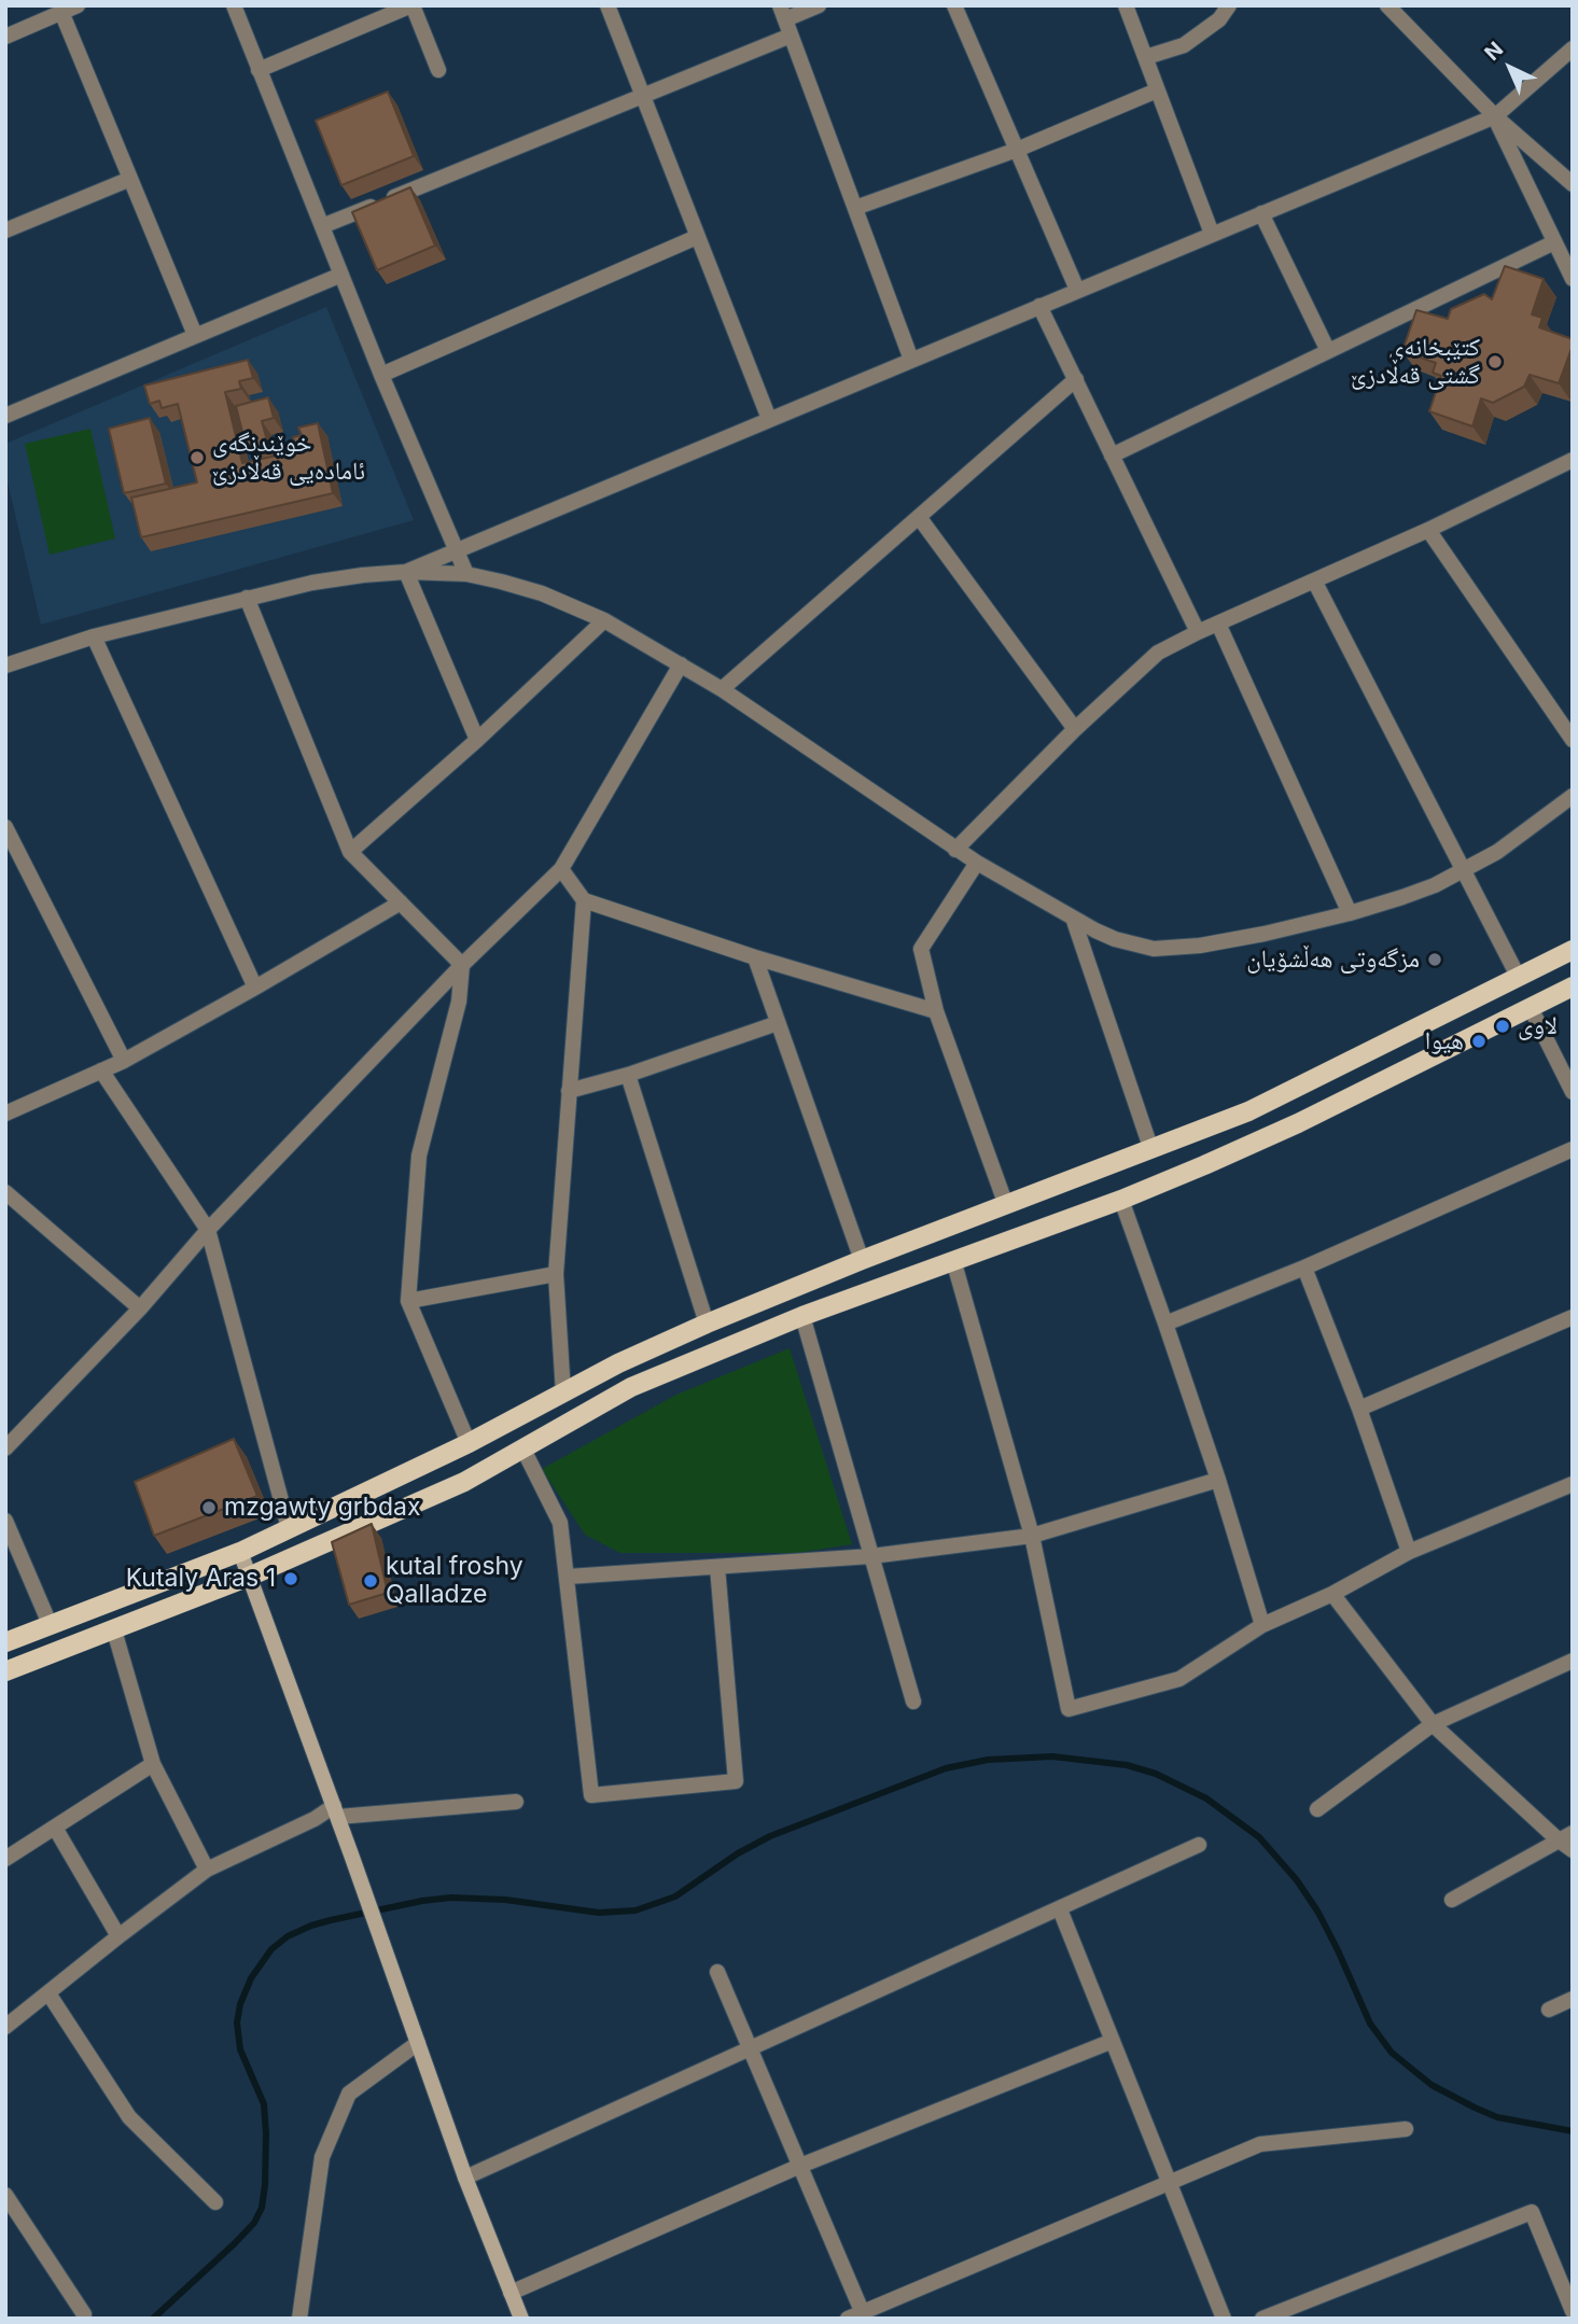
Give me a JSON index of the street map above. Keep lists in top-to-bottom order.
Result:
{
  "places": [
    "کتێبخانەی گشتی قەڵادزێ",
    "خوێندنگەی ئامادەیی قەڵادزێ",
    "مزگەوتی ھەڵشۆیان",
    "لاوی",
    "هیوا",
    "mzgawty grbdax",
    "Kutaly Aras 1",
    "kutal froshy Qalladze"
  ],
  "north": "top left"
}
